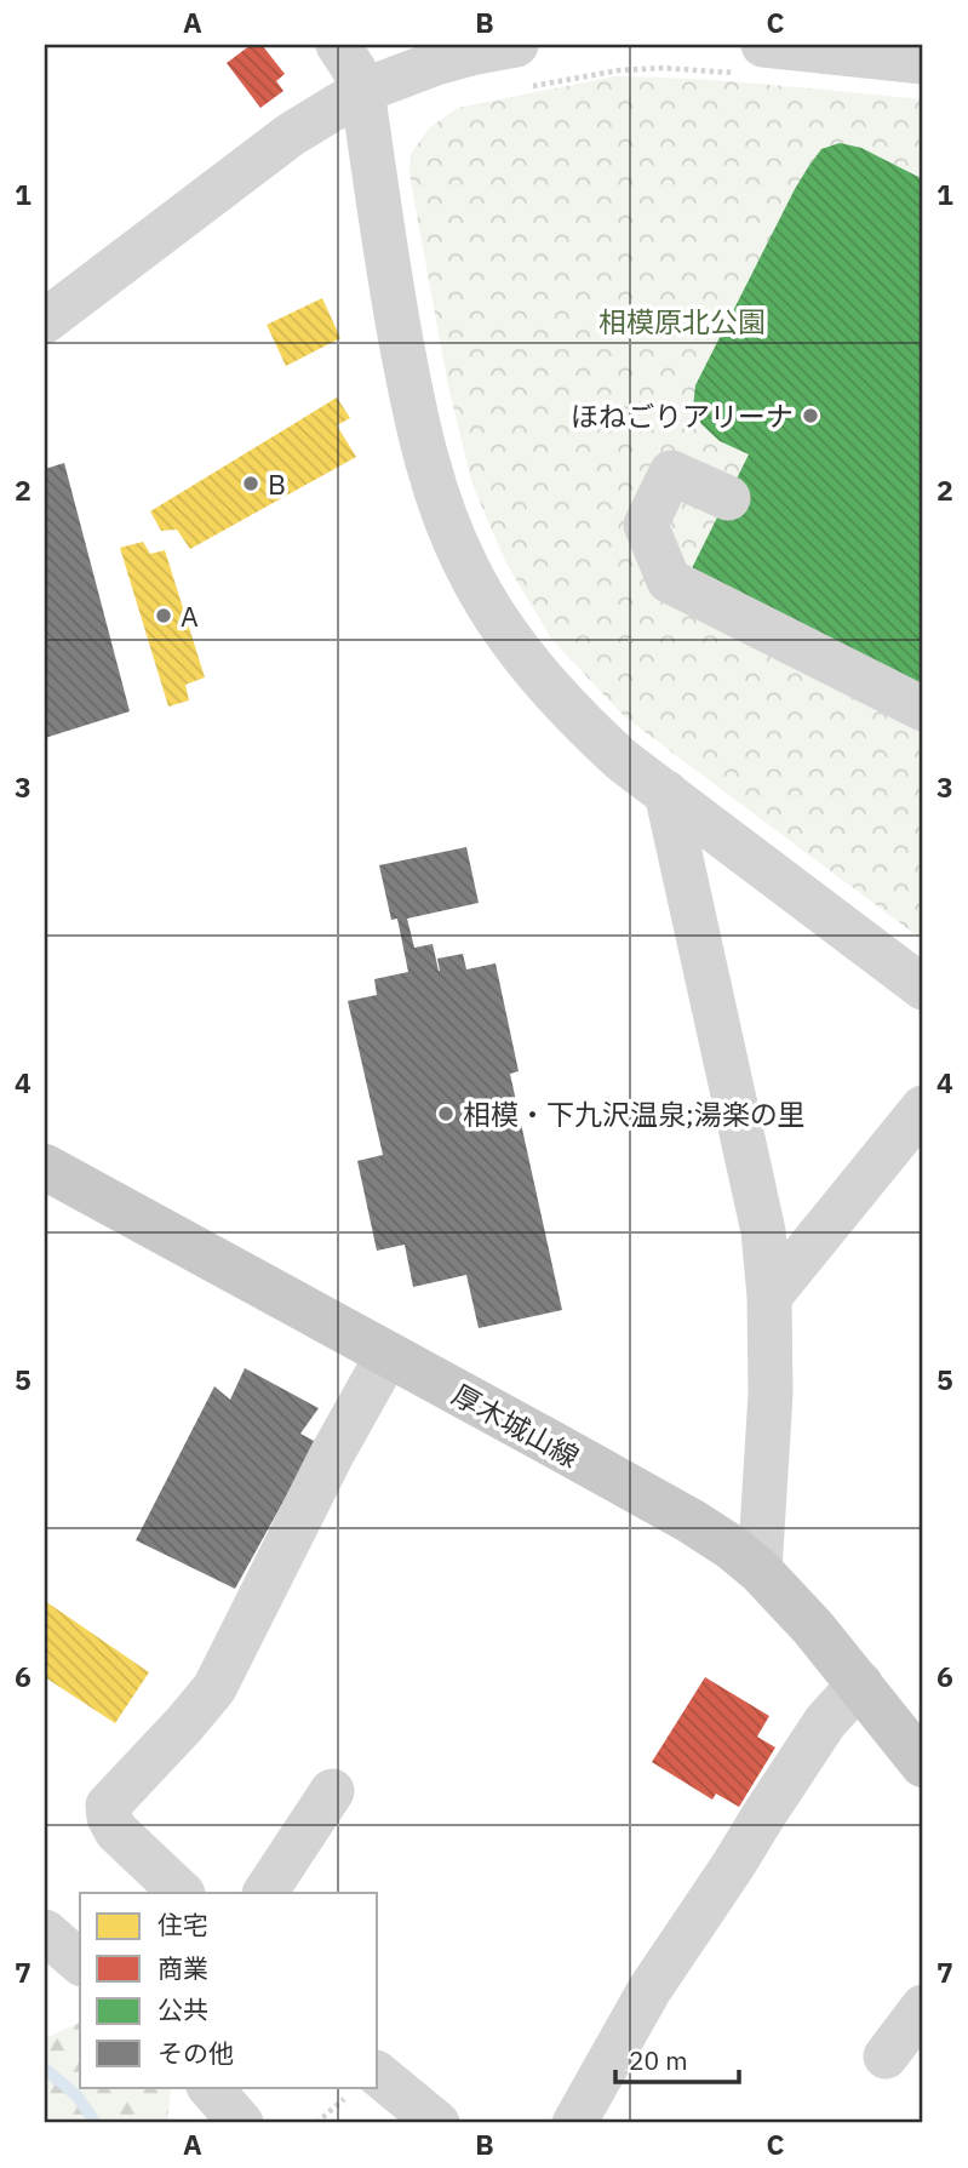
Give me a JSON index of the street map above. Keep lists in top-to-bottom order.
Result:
{
  "streets": {
    "main road": ["厚木城山線"]
  },
  "parks": ["相模原北公園"],
  "places": [
    "ほねごりアリーナ",
    "B",
    "A",
    "相模・下九沢温泉;湯楽の里"
  ],
  "legend": [
    "住宅",
    "商業",
    "公共",
    "その他"
  ],
  "scale_bar": "20 m",
  "grid": {
    "columns": ["A", "B", "C"],
    "rows": [
      "1",
      "2",
      "3",
      "4",
      "5",
      "6",
      "7"
    ]
  }
}
